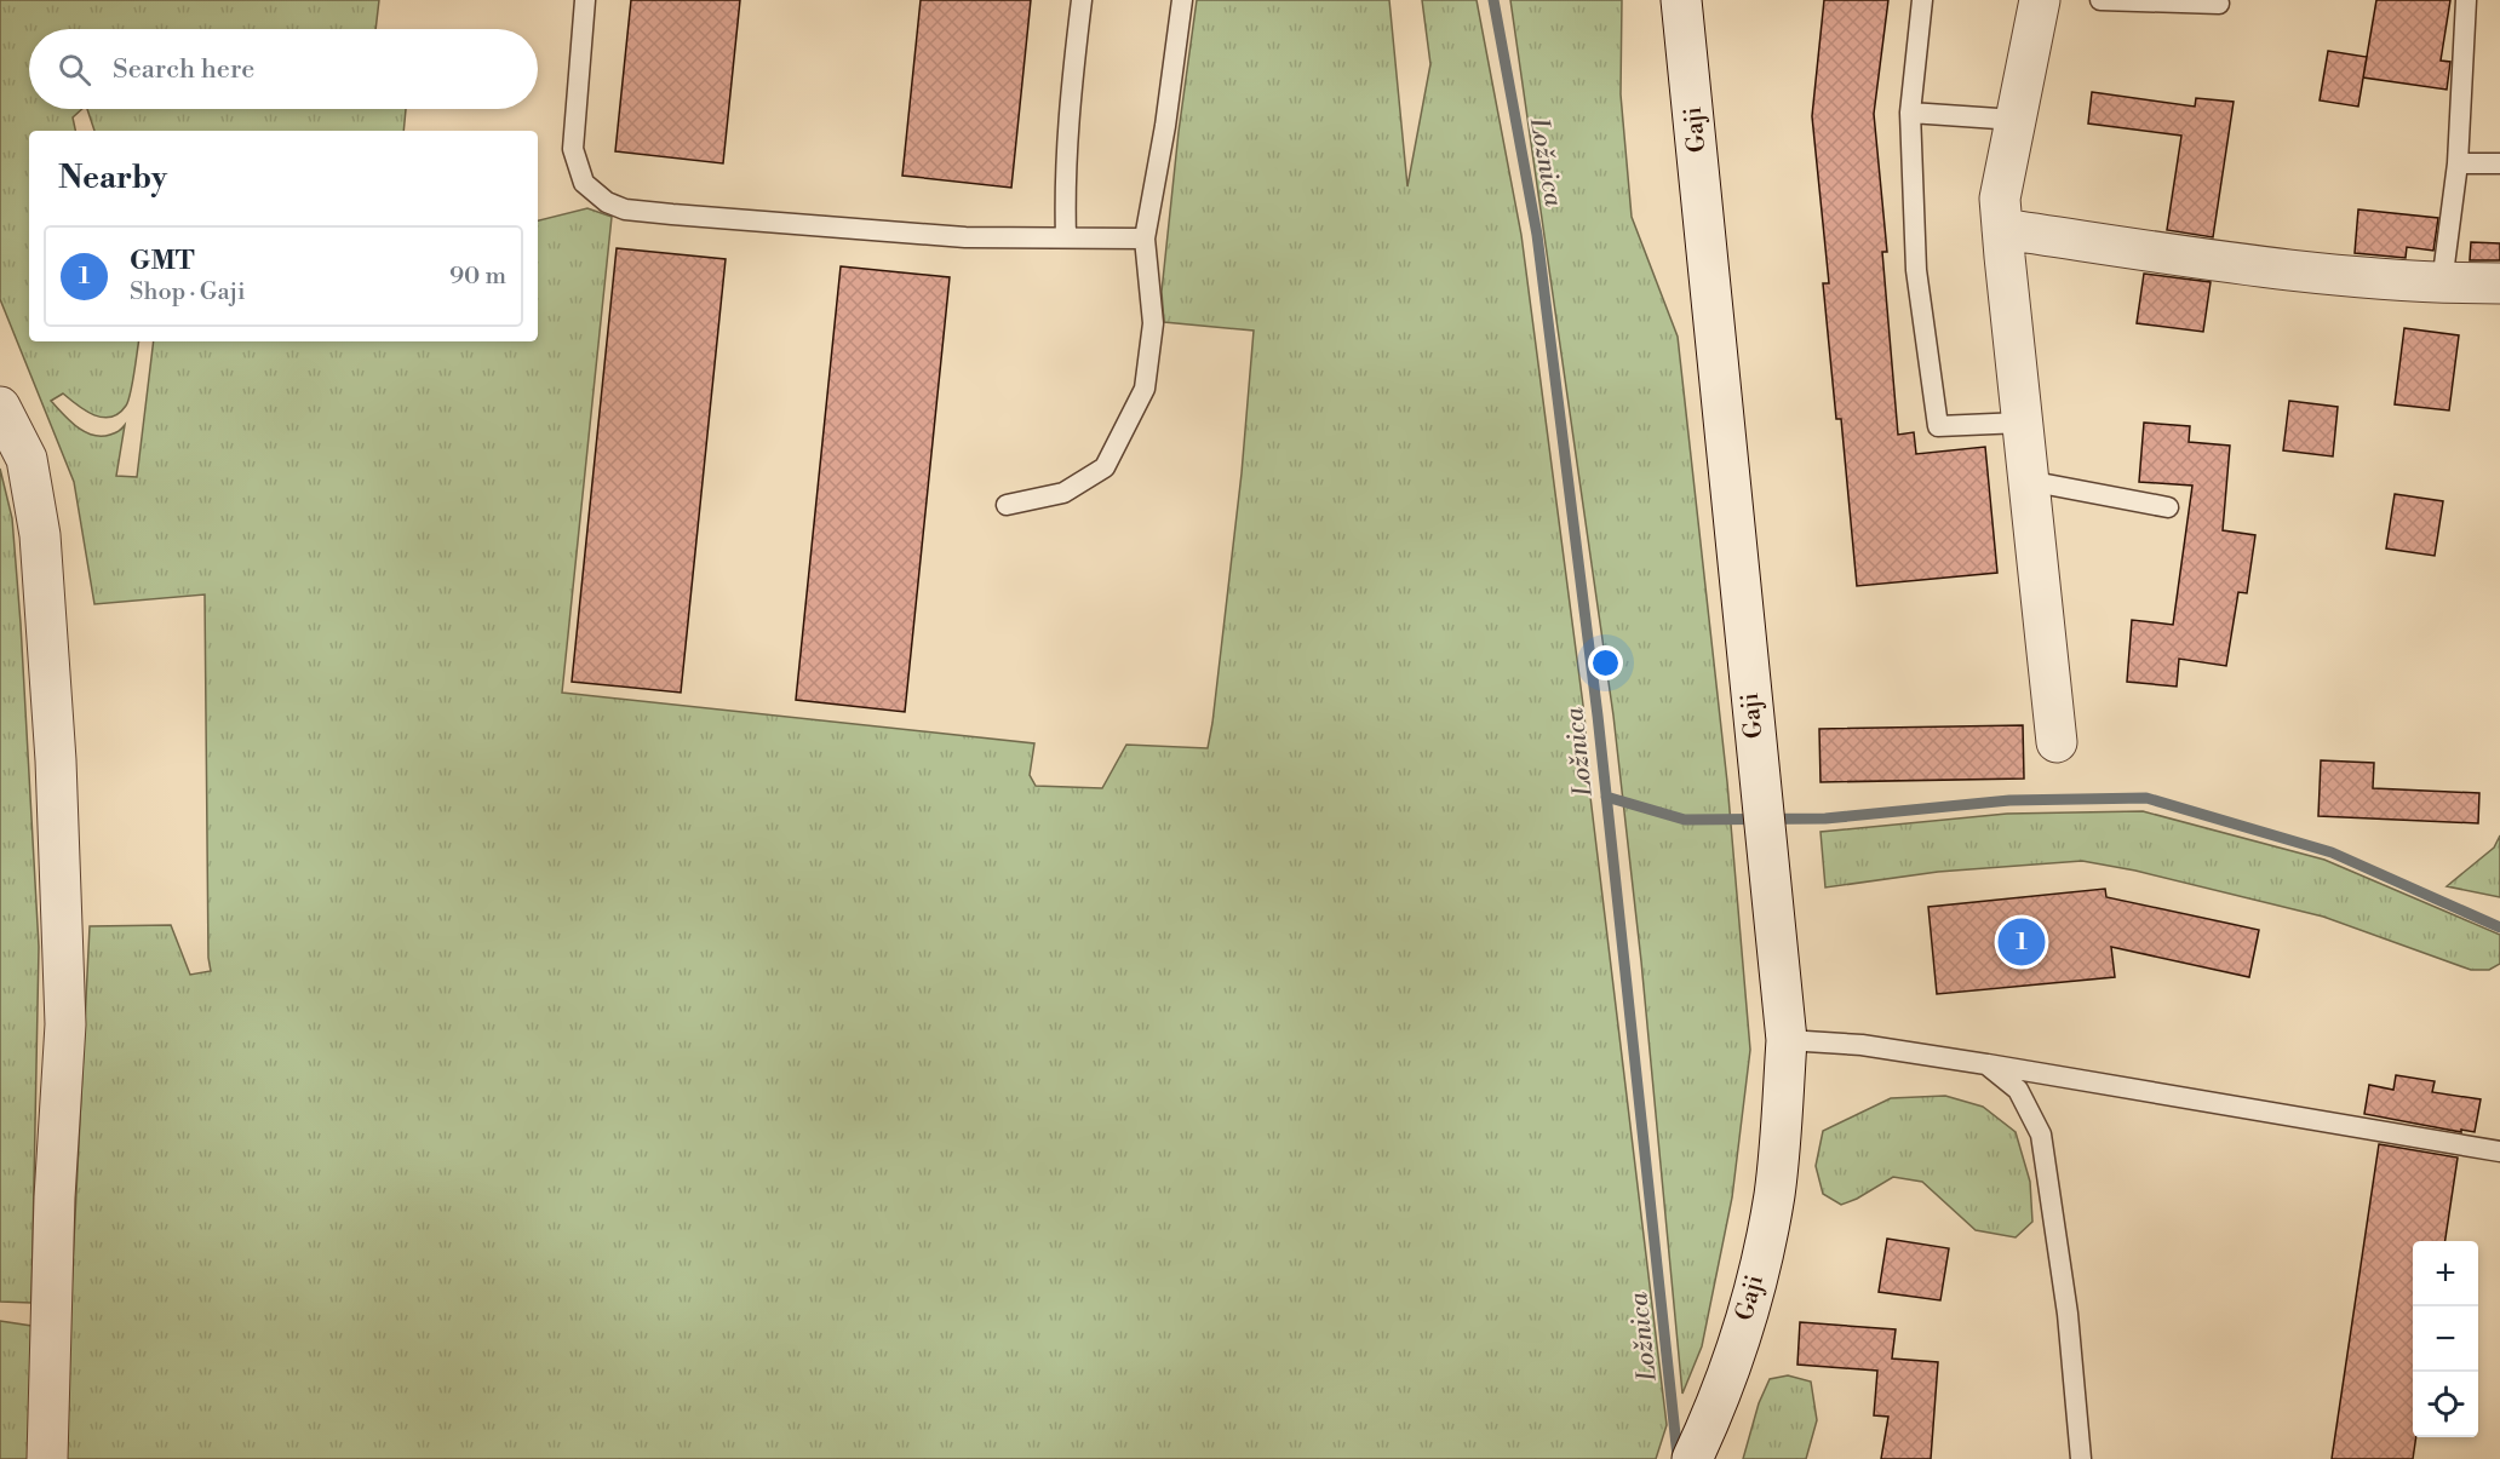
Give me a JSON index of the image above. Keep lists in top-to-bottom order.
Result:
{
  "streets": {
    "street": ["Gaji"]
  },
  "water": ["Ložnica"],
  "page": {
    "search": "Search here",
    "heading": "Nearby",
    "list": [
      {
        "mark": "1",
        "name": "GMT",
        "note": "Shop · Gaji",
        "value": "90 m"
      }
    ],
    "pins": "1",
    "map_buttons": ["+", "−"]
  }
}
